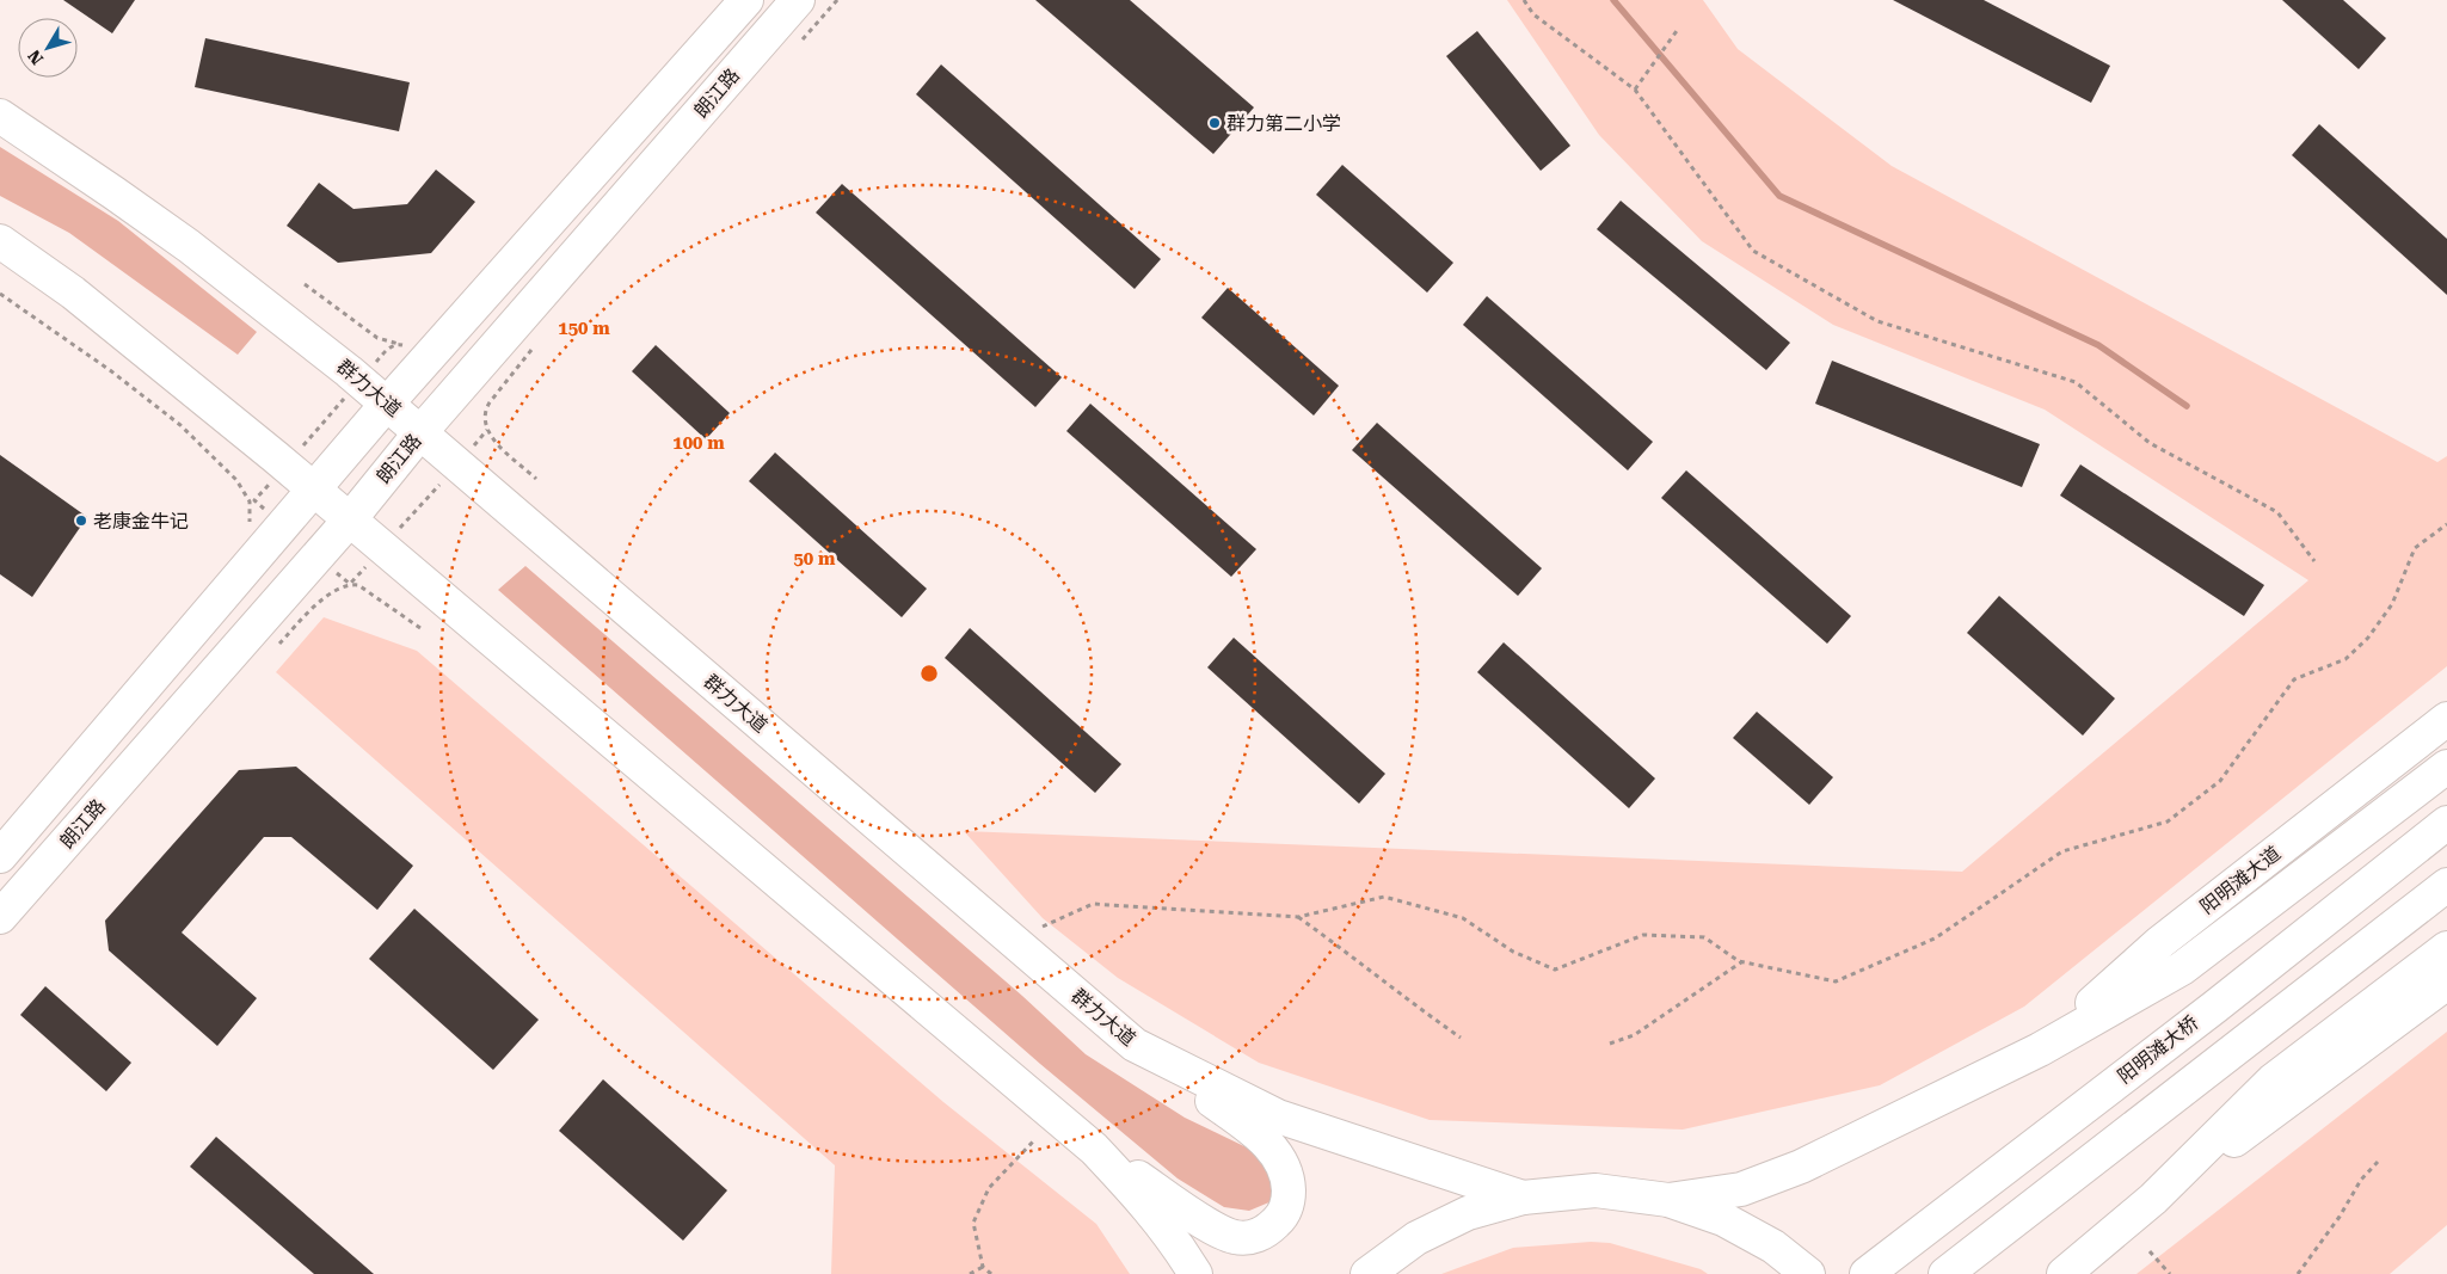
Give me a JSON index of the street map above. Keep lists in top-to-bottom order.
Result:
{
  "streets": {
    "main road": [
      "朗江路",
      "群力大道",
      "阳明滩大道",
      "阳明滩大桥"
    ]
  },
  "crossings": [
    ["朗江路", "群力大道"]
  ],
  "places": ["群力第二小学", "老康金牛记"],
  "north": "bottom left",
  "rings": ["150 m", "100 m", "50 m"]
}
